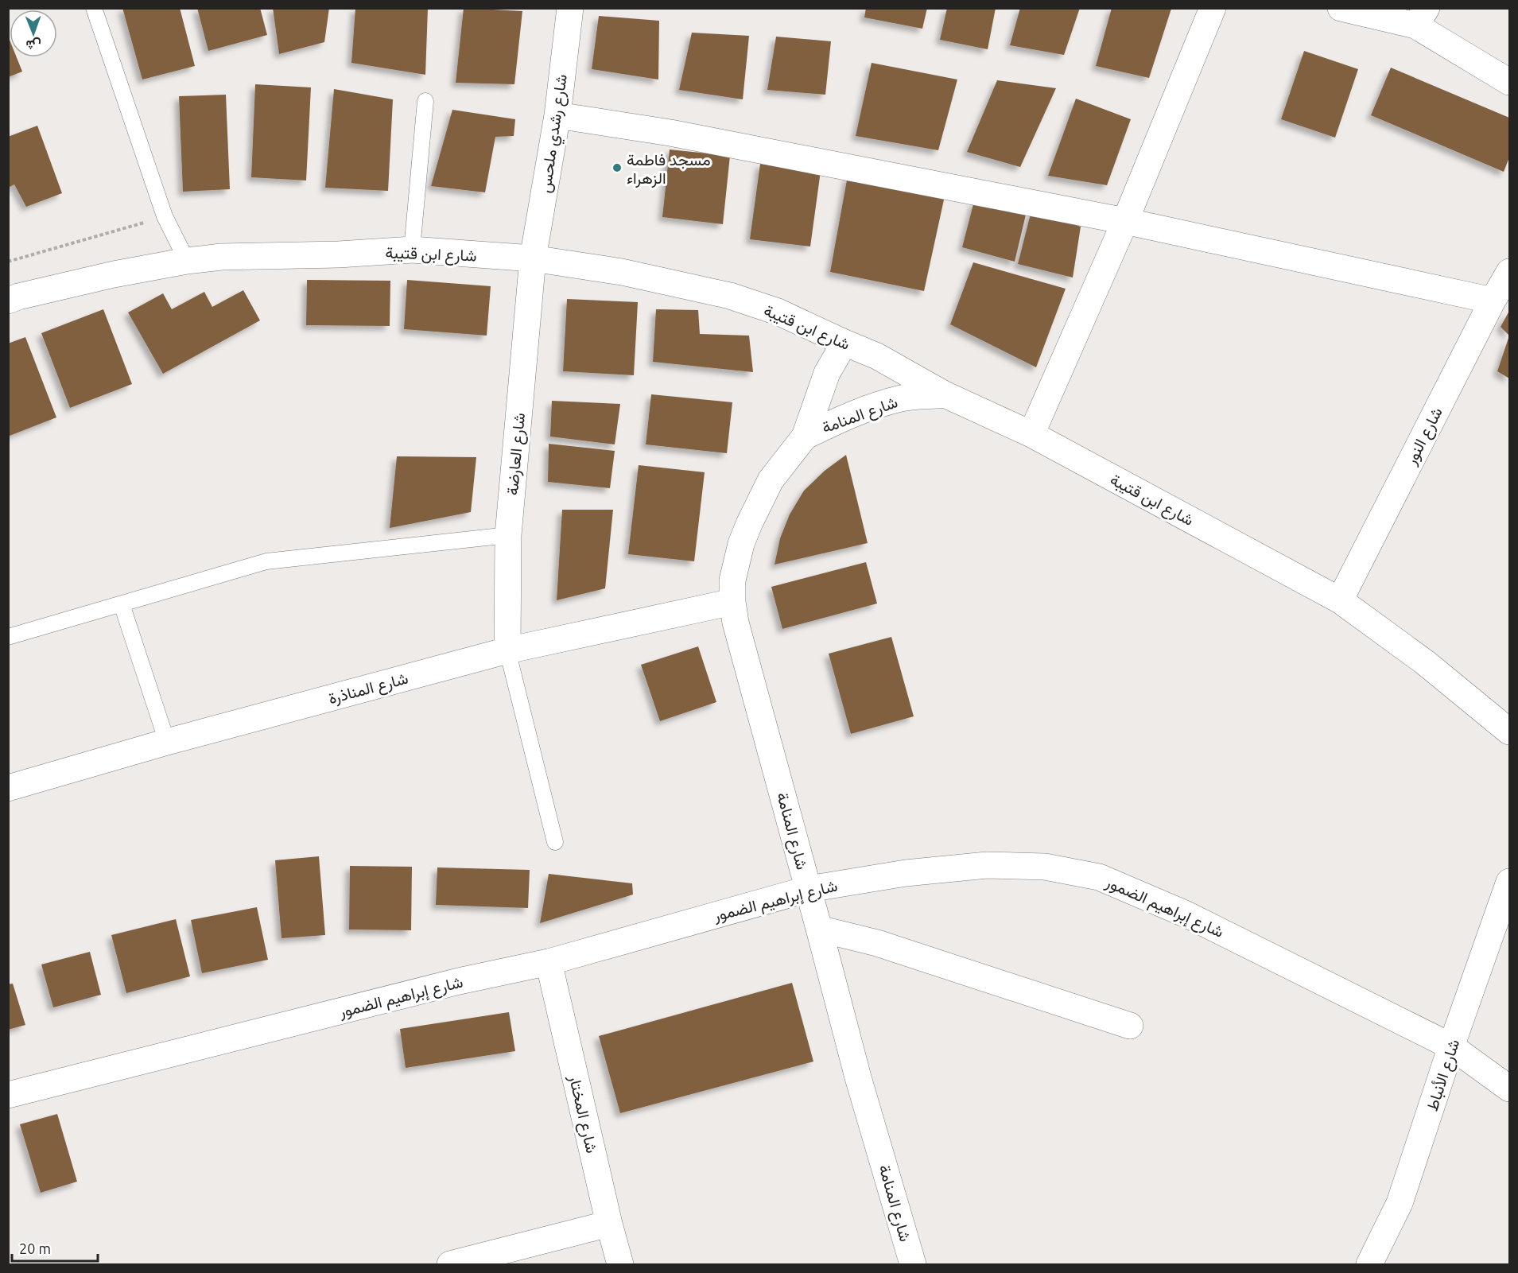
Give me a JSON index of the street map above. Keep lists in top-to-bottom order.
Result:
{
  "streets": {
    "street": [
      "شارع رشدي ملحس",
      "شارع ابن قتيبة",
      "شارع المنامة",
      "شارع النور",
      "شارع العارضة",
      "شارع المناذرة",
      "شارع إبراهيم الضمور",
      "شارع الأنباط",
      "شارع المختار"
    ]
  },
  "crossings": [
    ["شارع رشدي ملحس", "شارع ابن قتيبة"],
    ["شارع رشدي ملحس", "شارع العارضة"],
    ["شارع ابن قتيبة", "شارع المنامة"],
    ["شارع ابن قتيبة", "شارع النور"],
    ["شارع ابن قتيبة", "شارع العارضة"],
    ["شارع المنامة", "شارع المناذرة"],
    ["شارع المنامة", "شارع إبراهيم الضمور"],
    ["شارع العارضة", "شارع المناذرة"],
    ["شارع إبراهيم الضمور", "شارع الأنباط"],
    ["شارع إبراهيم الضمور", "شارع المختار"]
  ],
  "places": ["مسجد فاطمة الزهراء"],
  "scale_bar": "20 m",
  "north": "bottom"
}
